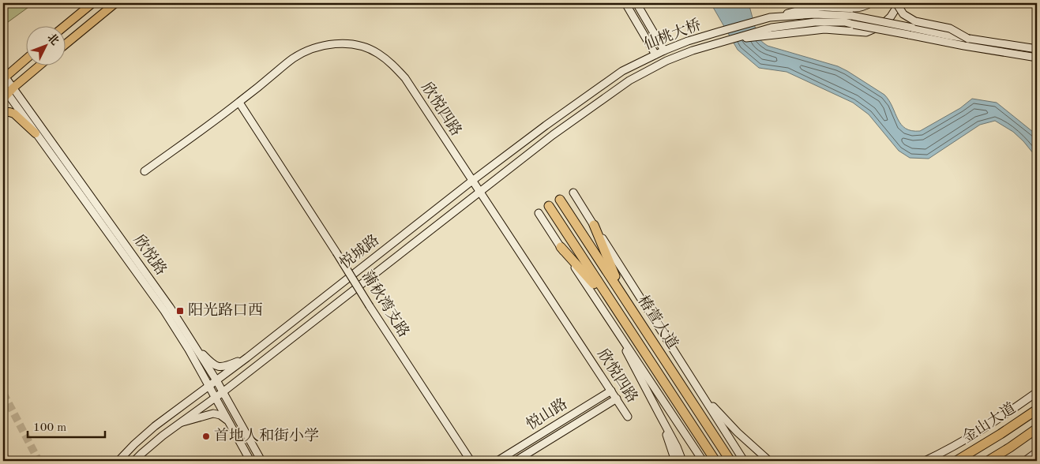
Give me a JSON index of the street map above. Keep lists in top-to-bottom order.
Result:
{
  "streets": {
    "highway": ["椿萱大道", "金山大道"],
    "main road": [
      "仙桃大桥",
      "欣悦四路",
      "悦城路",
      "欣悦路",
      "蒲秋湾支路",
      "悦山路"
    ]
  },
  "crossings": [
    ["仙桃大桥", "悦城路"],
    ["欣悦四路", "悦城路"],
    ["欣悦四路", "蒲秋湾支路"],
    ["欣悦四路", "悦山路"],
    ["悦城路", "欣悦路"]
  ],
  "places": {
    "transit": ["阳光路口西"],
    "other": ["首地人和街小学"]
  },
  "scale_bar": "100 m",
  "north": "top right"
}
